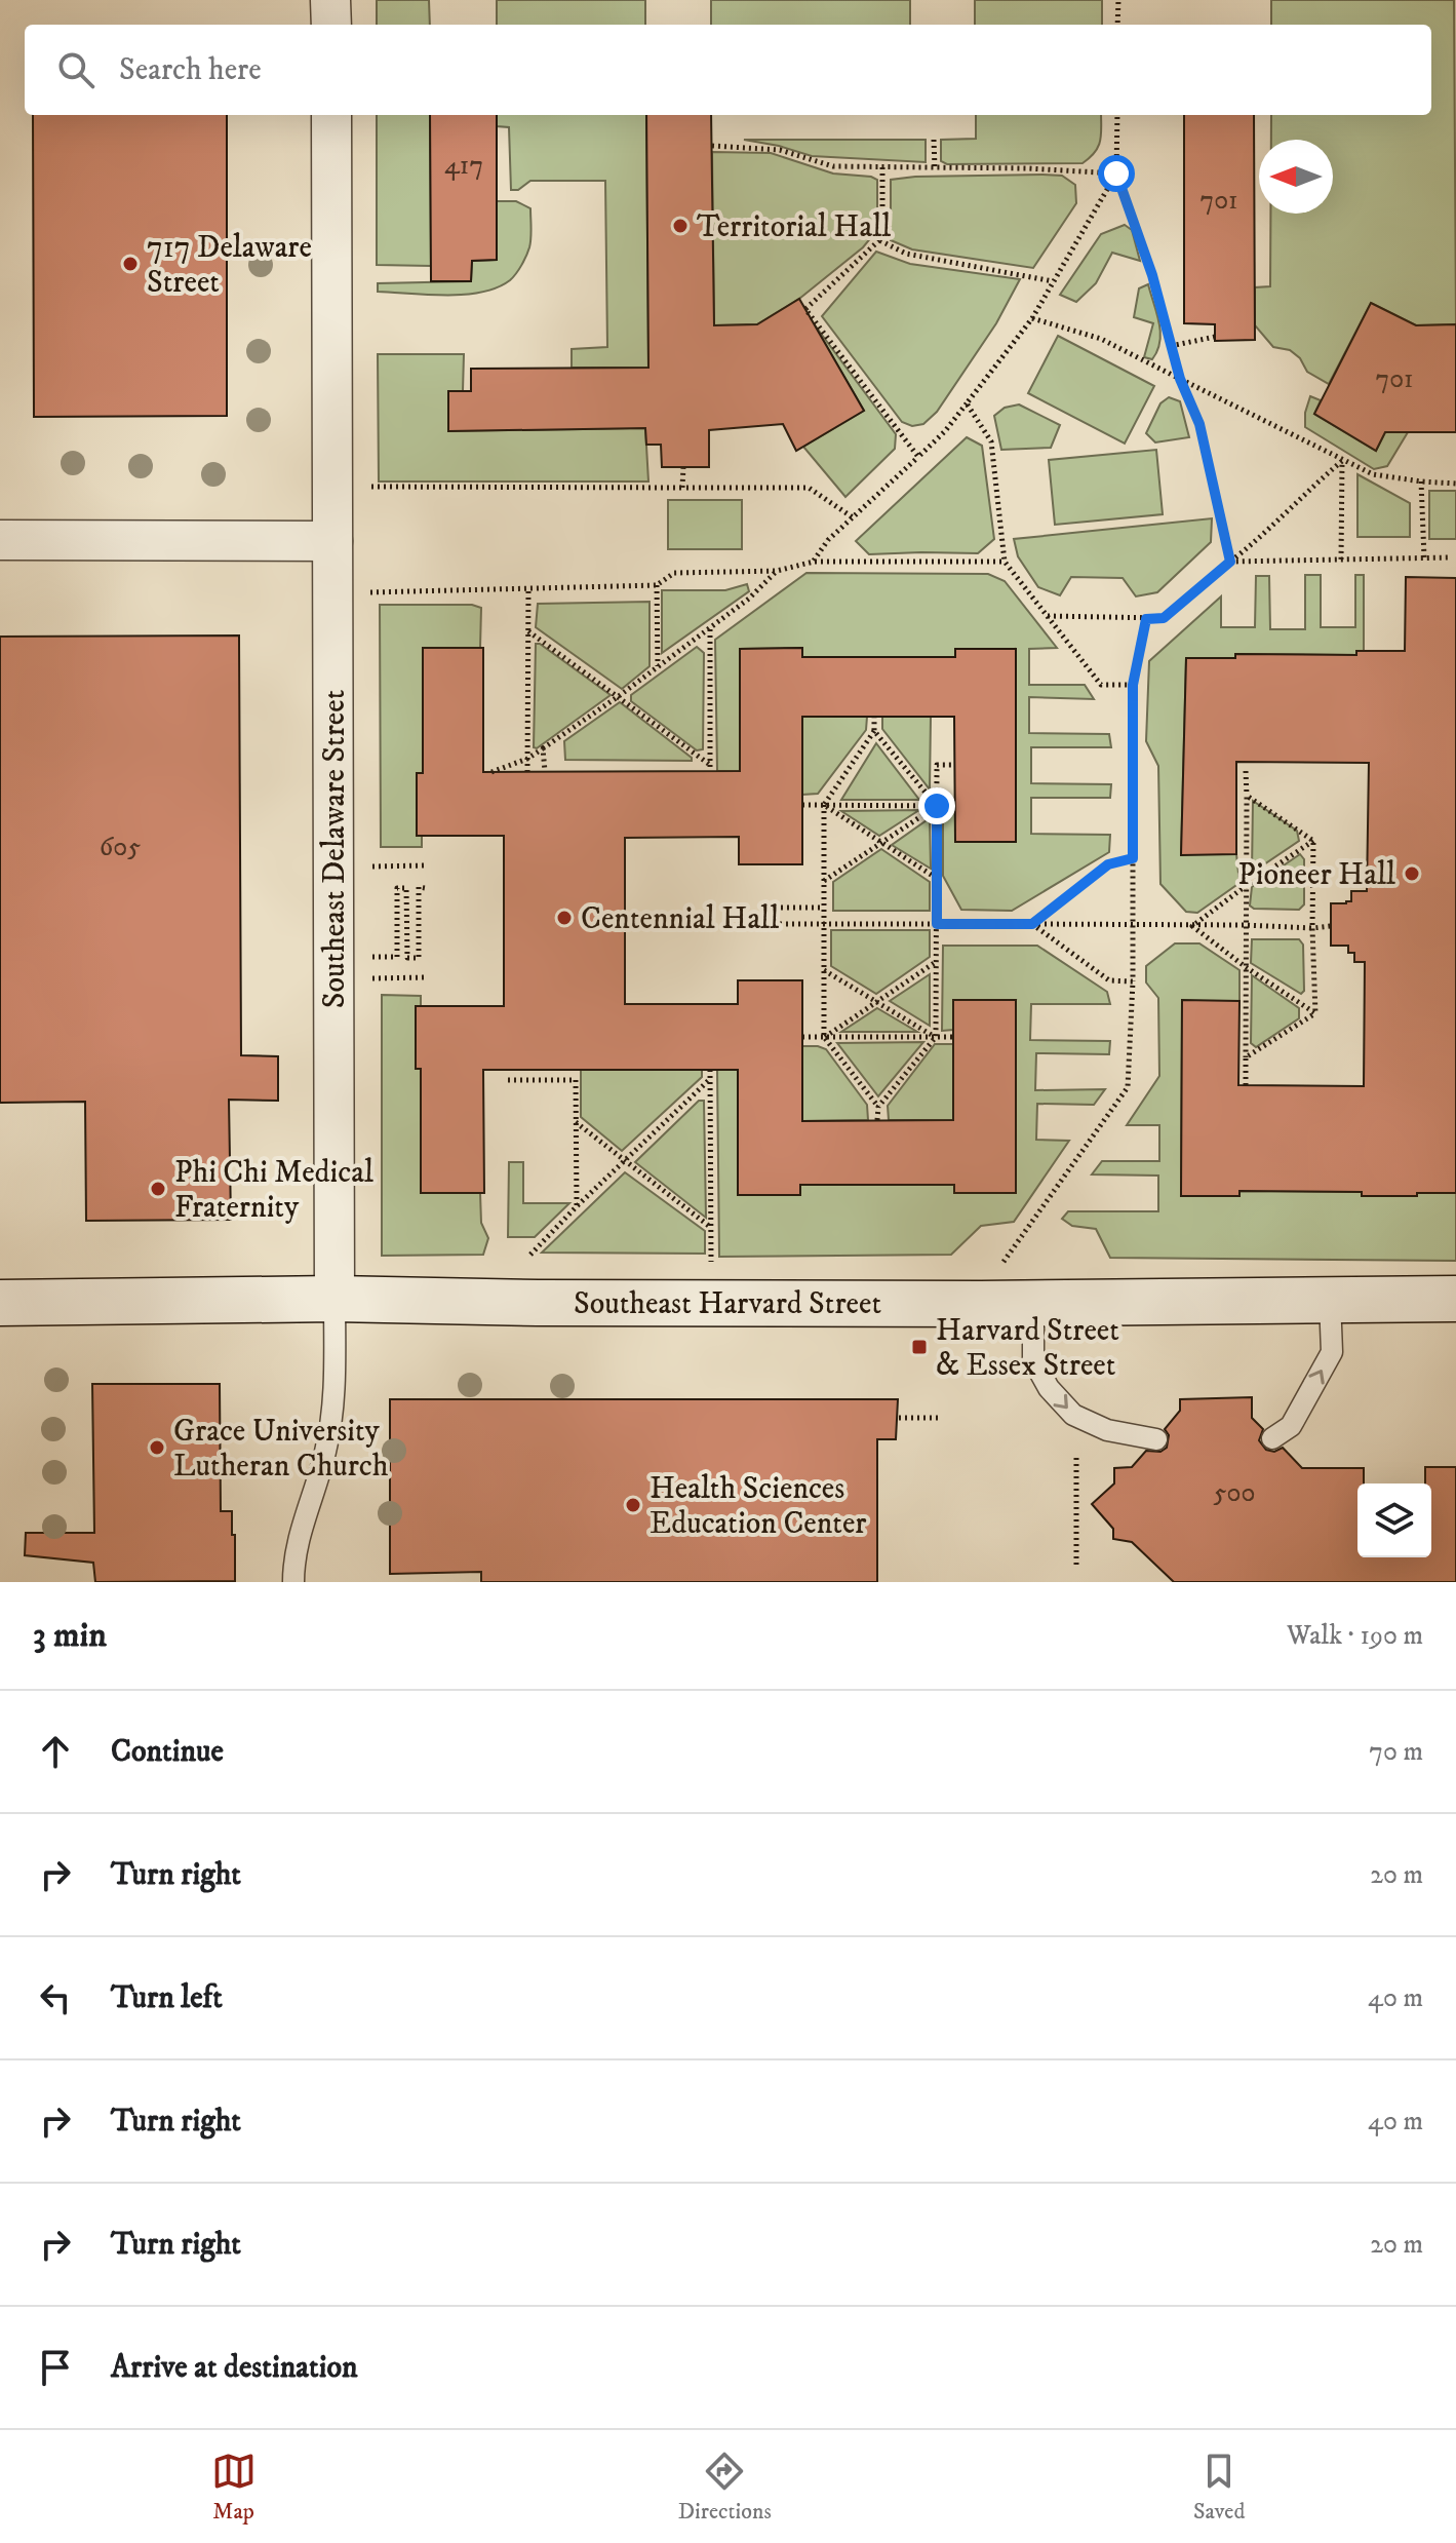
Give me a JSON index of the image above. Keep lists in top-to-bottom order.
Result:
{
  "streets": {
    "street": ["Southeast Delaware Street", "Southeast Harvard Street"]
  },
  "crossings": [
    ["Southeast Delaware Street", "Southeast Harvard Street"]
  ],
  "places": {
    "other": [
      "Territorial Hall",
      "717 Delaware Street",
      "Pioneer Hall",
      "Centennial Hall",
      "Phi Chi Medical Fraternity",
      "Grace University Lutheran Church",
      "Health Sciences Education Center"
    ],
    "transit": ["Harvard Street & Essex Street"]
  },
  "house_numbers": [
    "417",
    "701",
    "701",
    "605",
    "500"
  ],
  "north": "left",
  "page": {
    "search": "Search here",
    "heading": ["3 min", "Walk · 190 m"],
    "list": [
      ["Continue", "70 m"],
      ["Turn right", "20 m"],
      ["Turn left", "40 m"],
      ["Turn right", "40 m"],
      ["Turn right", "20 m"],
      "Arrive at destination"
    ],
    "nav": ["Map", "Directions", "Saved"]
  }
}
